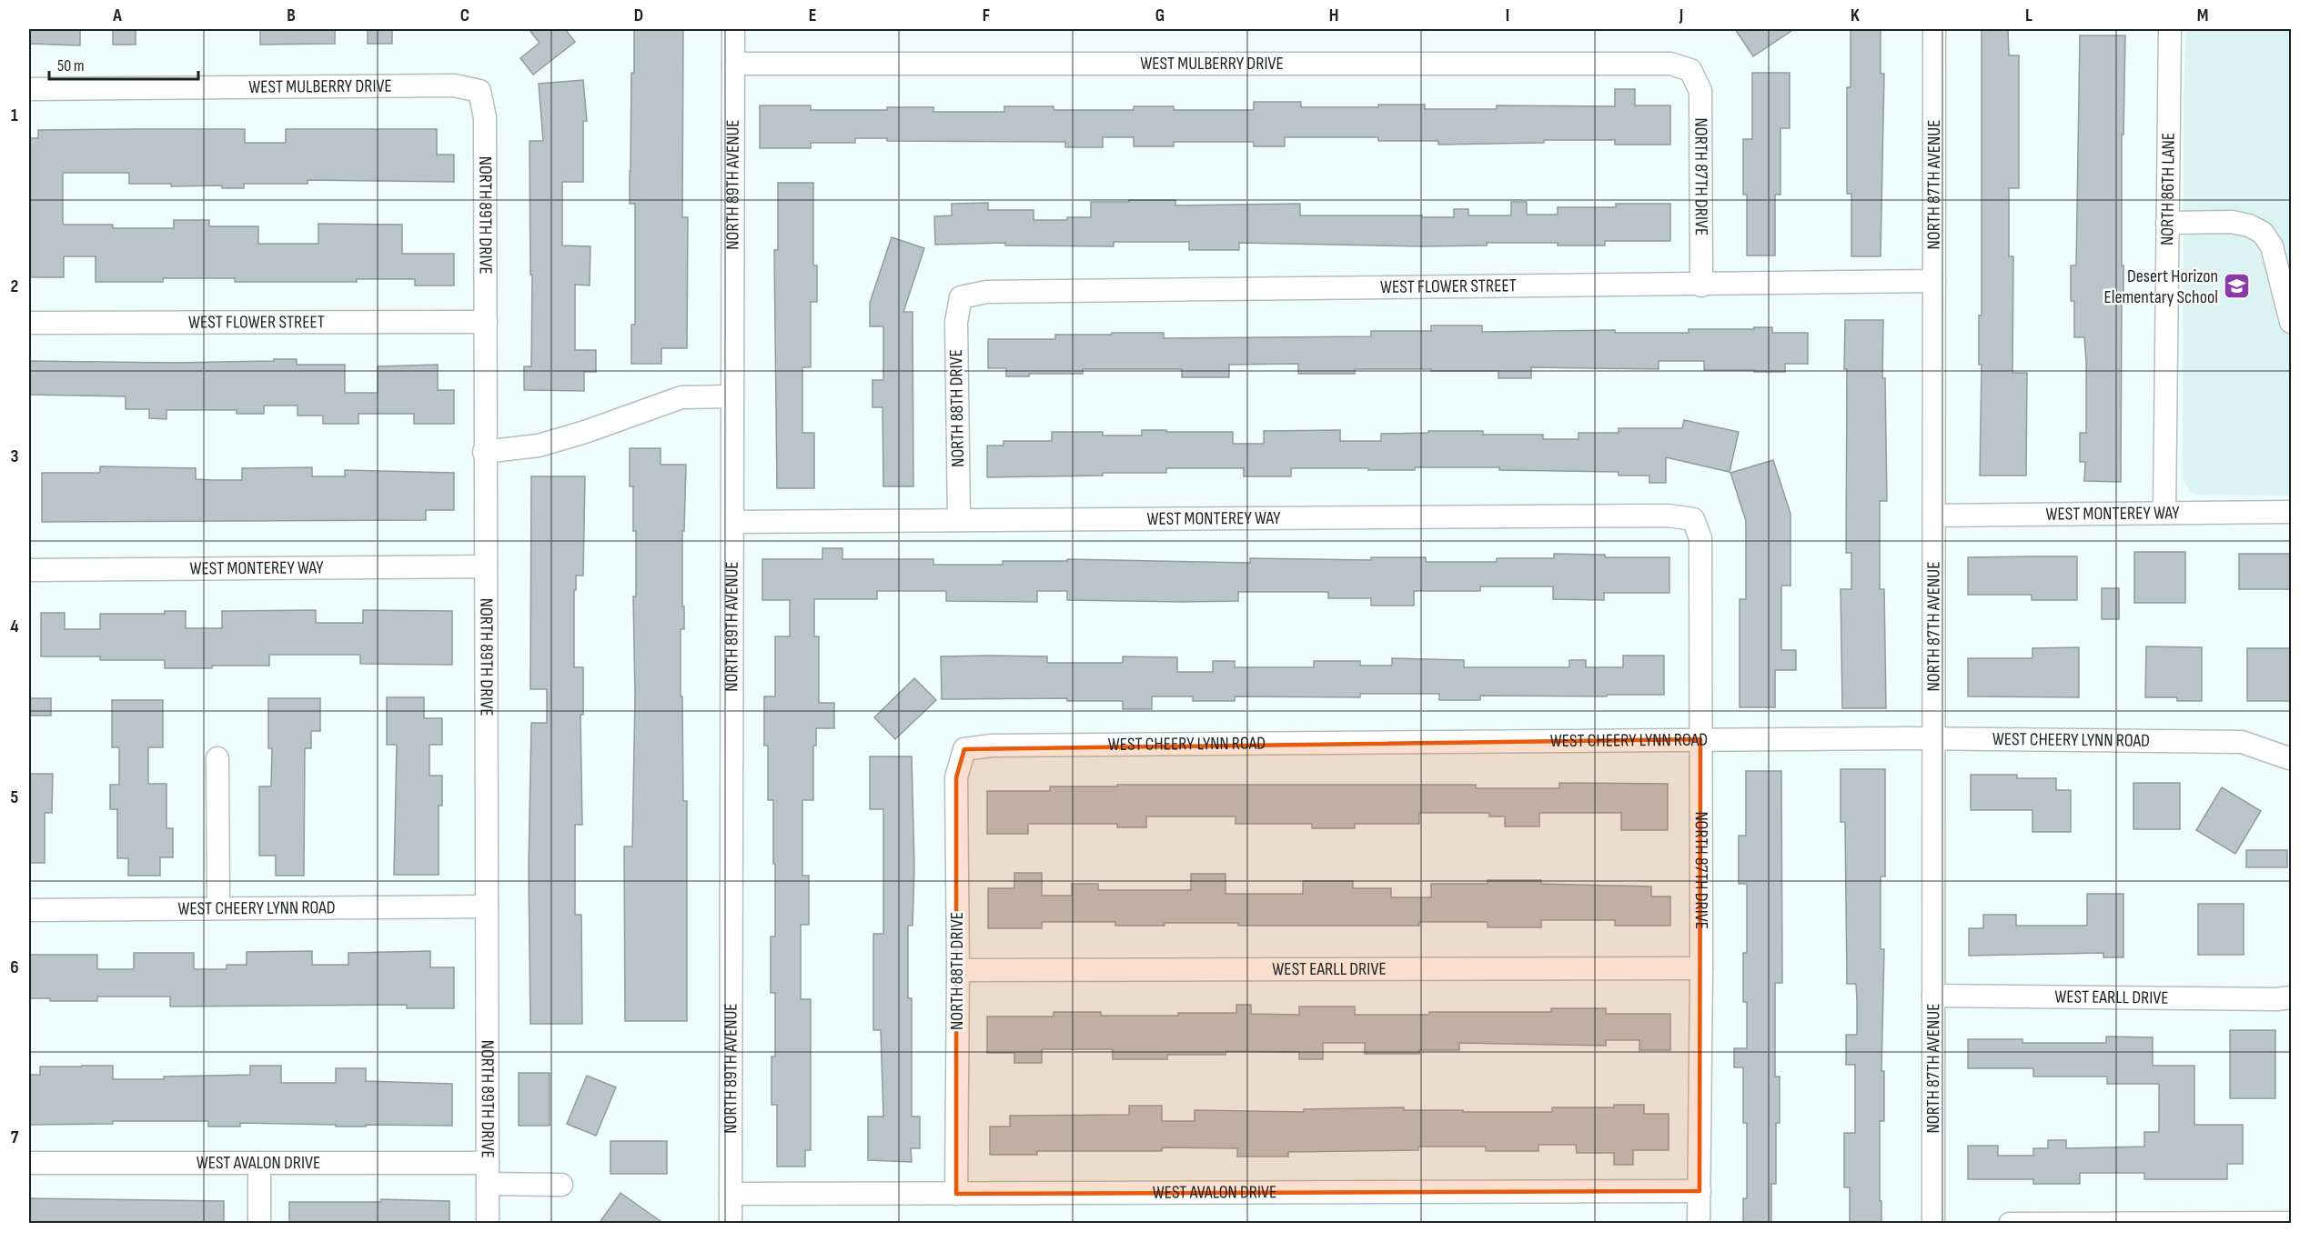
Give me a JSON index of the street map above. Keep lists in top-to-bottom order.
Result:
{
  "streets": {
    "street": [
      "WEST MULBERRY DRIVE",
      "NORTH 87TH DRIVE",
      "NORTH 89TH AVENUE",
      "NORTH 87TH AVENUE",
      "NORTH 86TH LANE",
      "NORTH 89TH DRIVE",
      "WEST FLOWER STREET",
      "NORTH 88TH DRIVE",
      "WEST MONTEREY WAY",
      "WEST CHEERY LYNN ROAD",
      "WEST EARLL DRIVE",
      "WEST AVALON DRIVE"
    ]
  },
  "crossings": [
    ["WEST MULBERRY DRIVE", "NORTH 87TH DRIVE"],
    ["WEST MULBERRY DRIVE", "NORTH 89TH AVENUE"],
    ["WEST MULBERRY DRIVE", "NORTH 89TH DRIVE"],
    ["NORTH 87TH DRIVE", "WEST FLOWER STREET"],
    ["NORTH 87TH DRIVE", "WEST MONTEREY WAY"],
    ["NORTH 87TH DRIVE", "WEST CHEERY LYNN ROAD"],
    ["NORTH 87TH DRIVE", "WEST EARLL DRIVE"],
    ["NORTH 87TH DRIVE", "WEST AVALON DRIVE"],
    ["NORTH 89TH AVENUE", "WEST MONTEREY WAY"],
    ["NORTH 89TH AVENUE", "WEST AVALON DRIVE"],
    ["NORTH 87TH AVENUE", "WEST FLOWER STREET"],
    ["NORTH 87TH AVENUE", "WEST MONTEREY WAY"],
    ["NORTH 87TH AVENUE", "WEST CHEERY LYNN ROAD"],
    ["NORTH 87TH AVENUE", "WEST EARLL DRIVE"],
    ["NORTH 86TH LANE", "WEST MONTEREY WAY"],
    ["NORTH 89TH DRIVE", "WEST FLOWER STREET"],
    ["NORTH 89TH DRIVE", "WEST MONTEREY WAY"],
    ["NORTH 89TH DRIVE", "WEST CHEERY LYNN ROAD"],
    ["NORTH 89TH DRIVE", "WEST AVALON DRIVE"],
    ["WEST FLOWER STREET", "NORTH 88TH DRIVE"],
    ["NORTH 88TH DRIVE", "WEST MONTEREY WAY"],
    ["NORTH 88TH DRIVE", "WEST CHEERY LYNN ROAD"],
    ["NORTH 88TH DRIVE", "WEST EARLL DRIVE"],
    ["NORTH 88TH DRIVE", "WEST AVALON DRIVE"]
  ],
  "places": {
    "school or university": ["Desert Horizon Elementary School"]
  },
  "scale_bar": "50 m",
  "grid": {
    "columns": [
      "A",
      "B",
      "C",
      "D",
      "E",
      "F",
      "G",
      "H",
      "I",
      "J",
      "K",
      "L",
      "M"
    ],
    "rows": [
      "1",
      "2",
      "3",
      "4",
      "5",
      "6",
      "7"
    ]
  }
}
